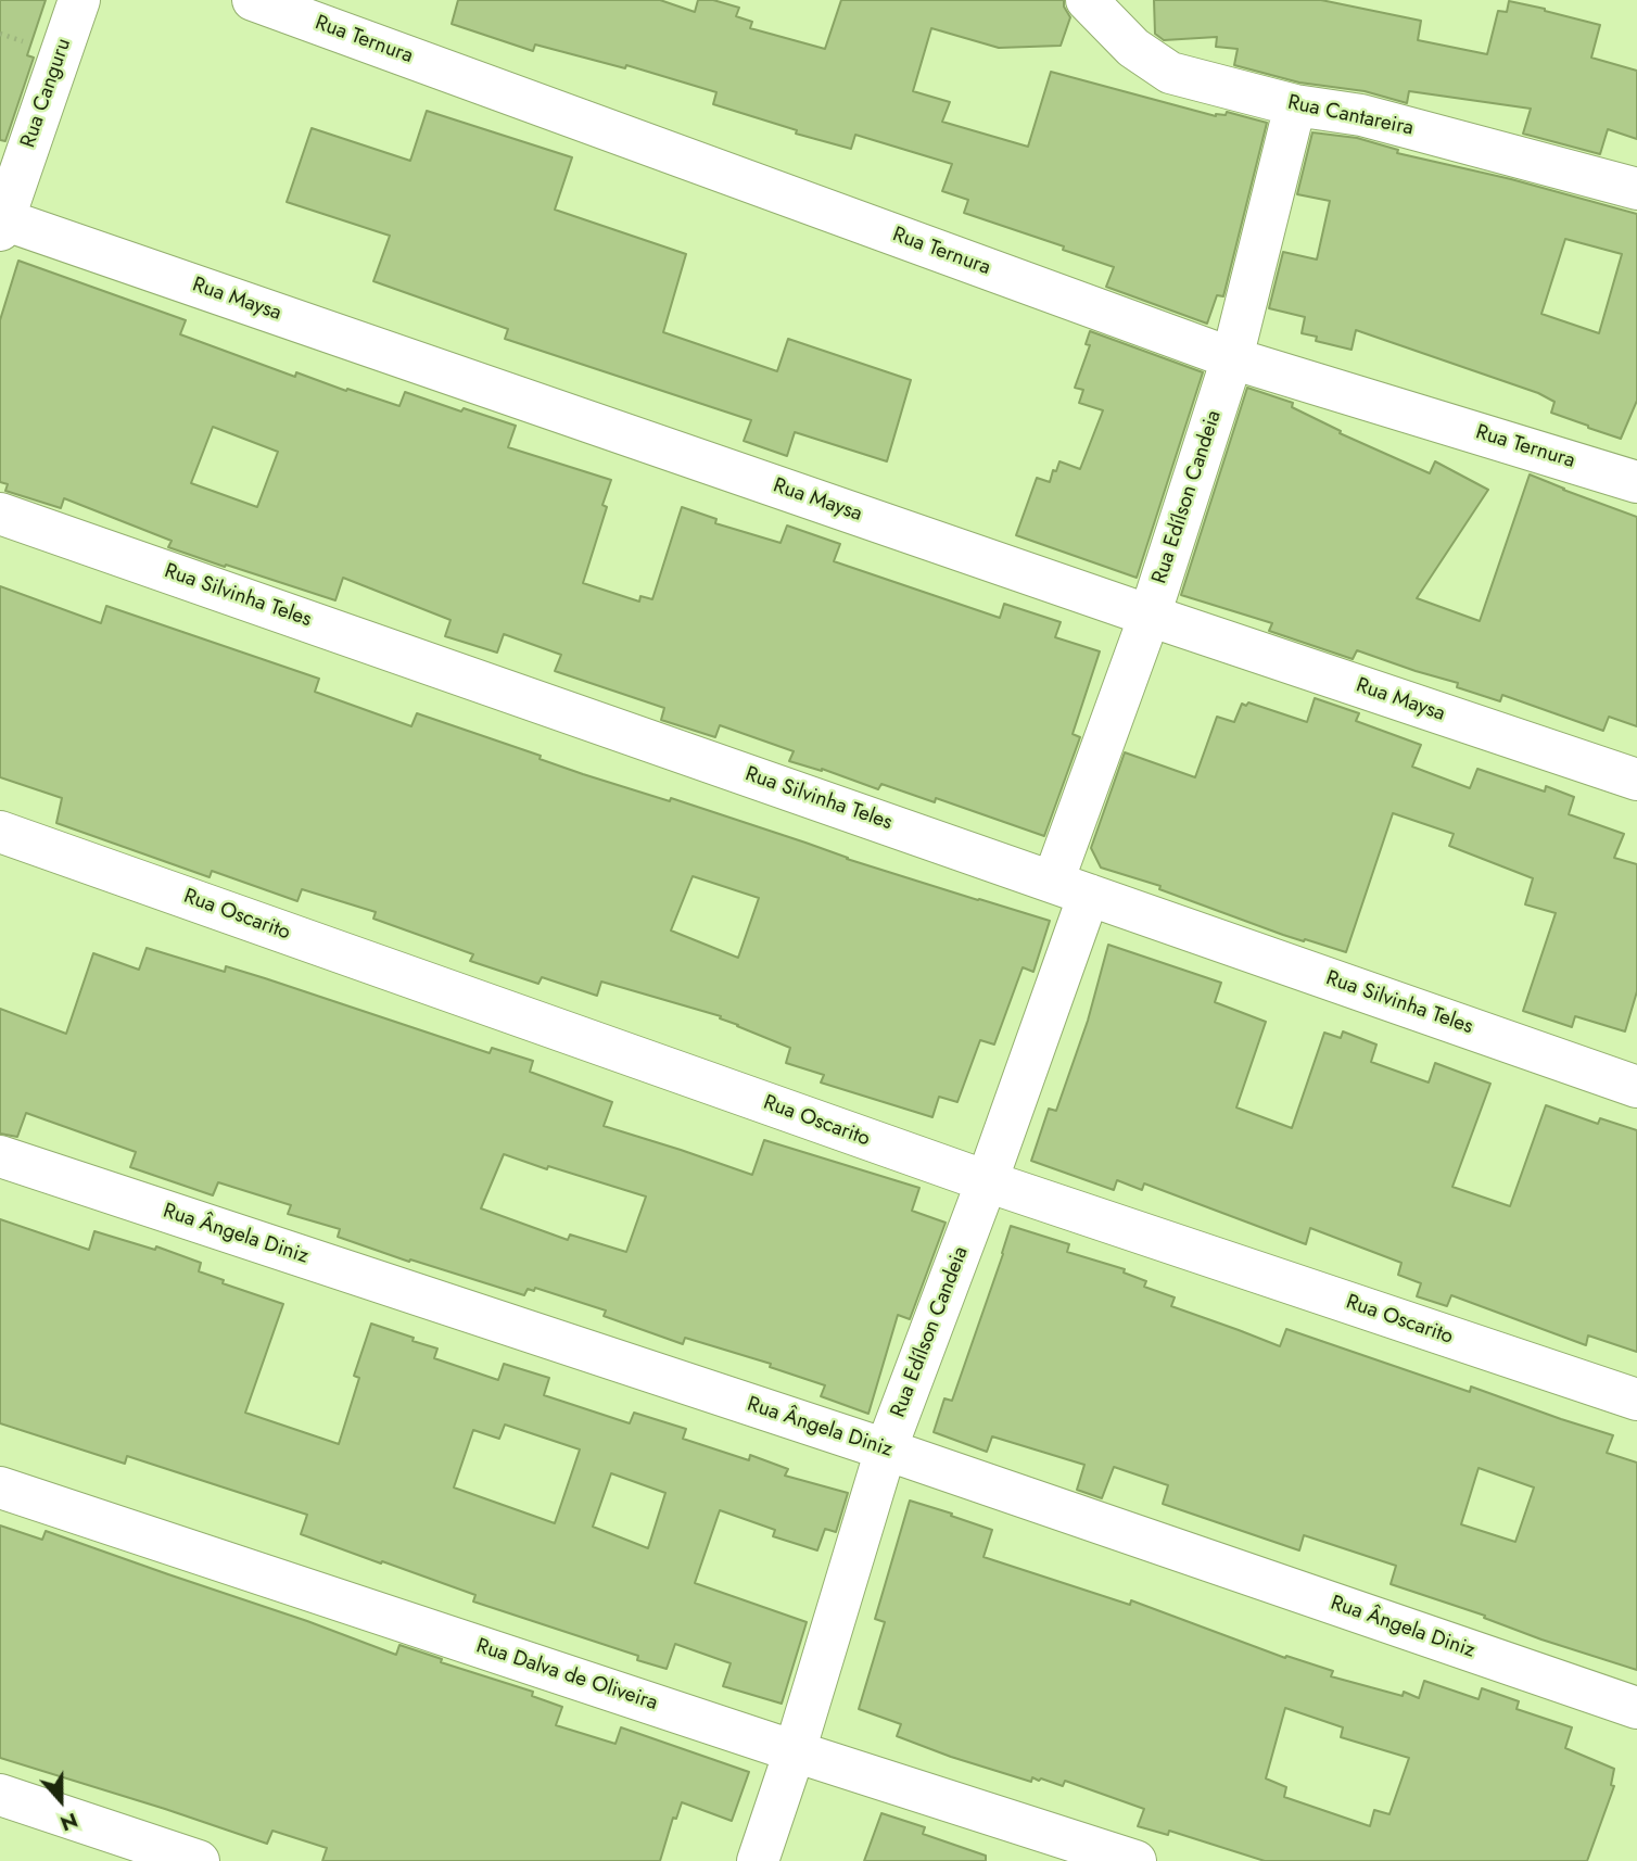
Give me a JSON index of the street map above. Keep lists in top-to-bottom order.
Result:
{
  "streets": {
    "street": [
      "Rua Ternura",
      "Rua Canguru",
      "Rua Cantareira",
      "Rua Maysa",
      "Rua Edílson Candeia",
      "Rua Silvinha Teles",
      "Rua Oscarito",
      "Rua Ângela Diniz",
      "Rua Dalva de Oliveira"
    ]
  },
  "crossings": [
    ["Rua Ternura", "Rua Edílson Candeia"],
    ["Rua Canguru", "Rua Maysa"],
    ["Rua Cantareira", "Rua Edílson Candeia"],
    ["Rua Maysa", "Rua Edílson Candeia"],
    ["Rua Edílson Candeia", "Rua Silvinha Teles"],
    ["Rua Edílson Candeia", "Rua Oscarito"],
    ["Rua Edílson Candeia", "Rua Ângela Diniz"],
    ["Rua Edílson Candeia", "Rua Dalva de Oliveira"]
  ],
  "north": "bottom"
}
